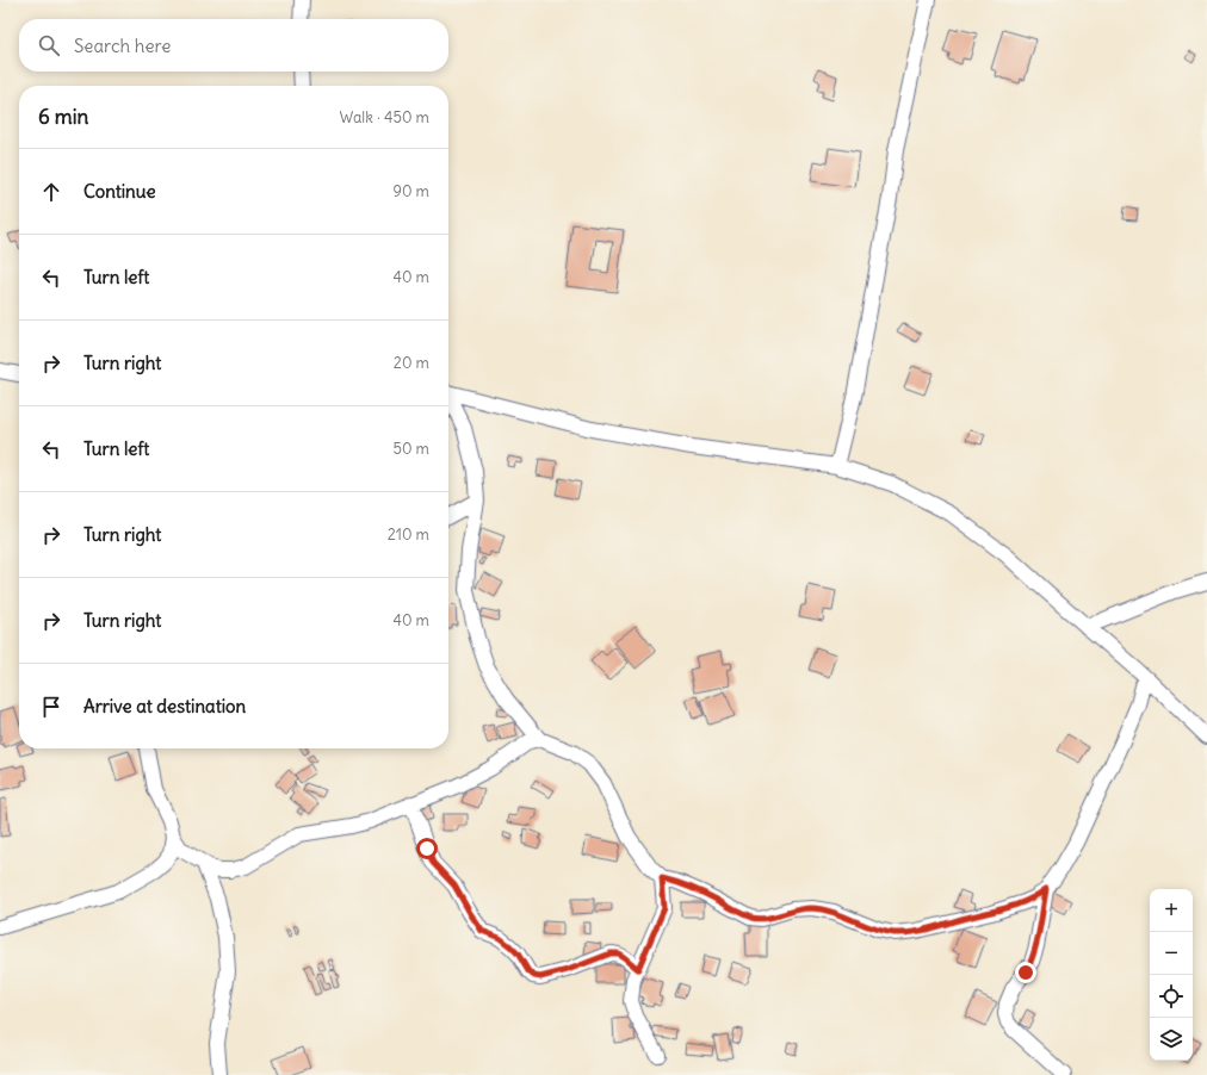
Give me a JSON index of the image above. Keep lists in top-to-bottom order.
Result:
{
  "page": {
    "search": "Search here",
    "heading": ["6 min", "Walk · 450 m"],
    "list": [
      ["Continue", "90 m"],
      ["Turn left", "40 m"],
      ["Turn right", "20 m"],
      ["Turn left", "50 m"],
      ["Turn right", "210 m"],
      ["Turn right", "40 m"],
      "Arrive at destination"
    ],
    "map_buttons": ["+", "−"]
  }
}
